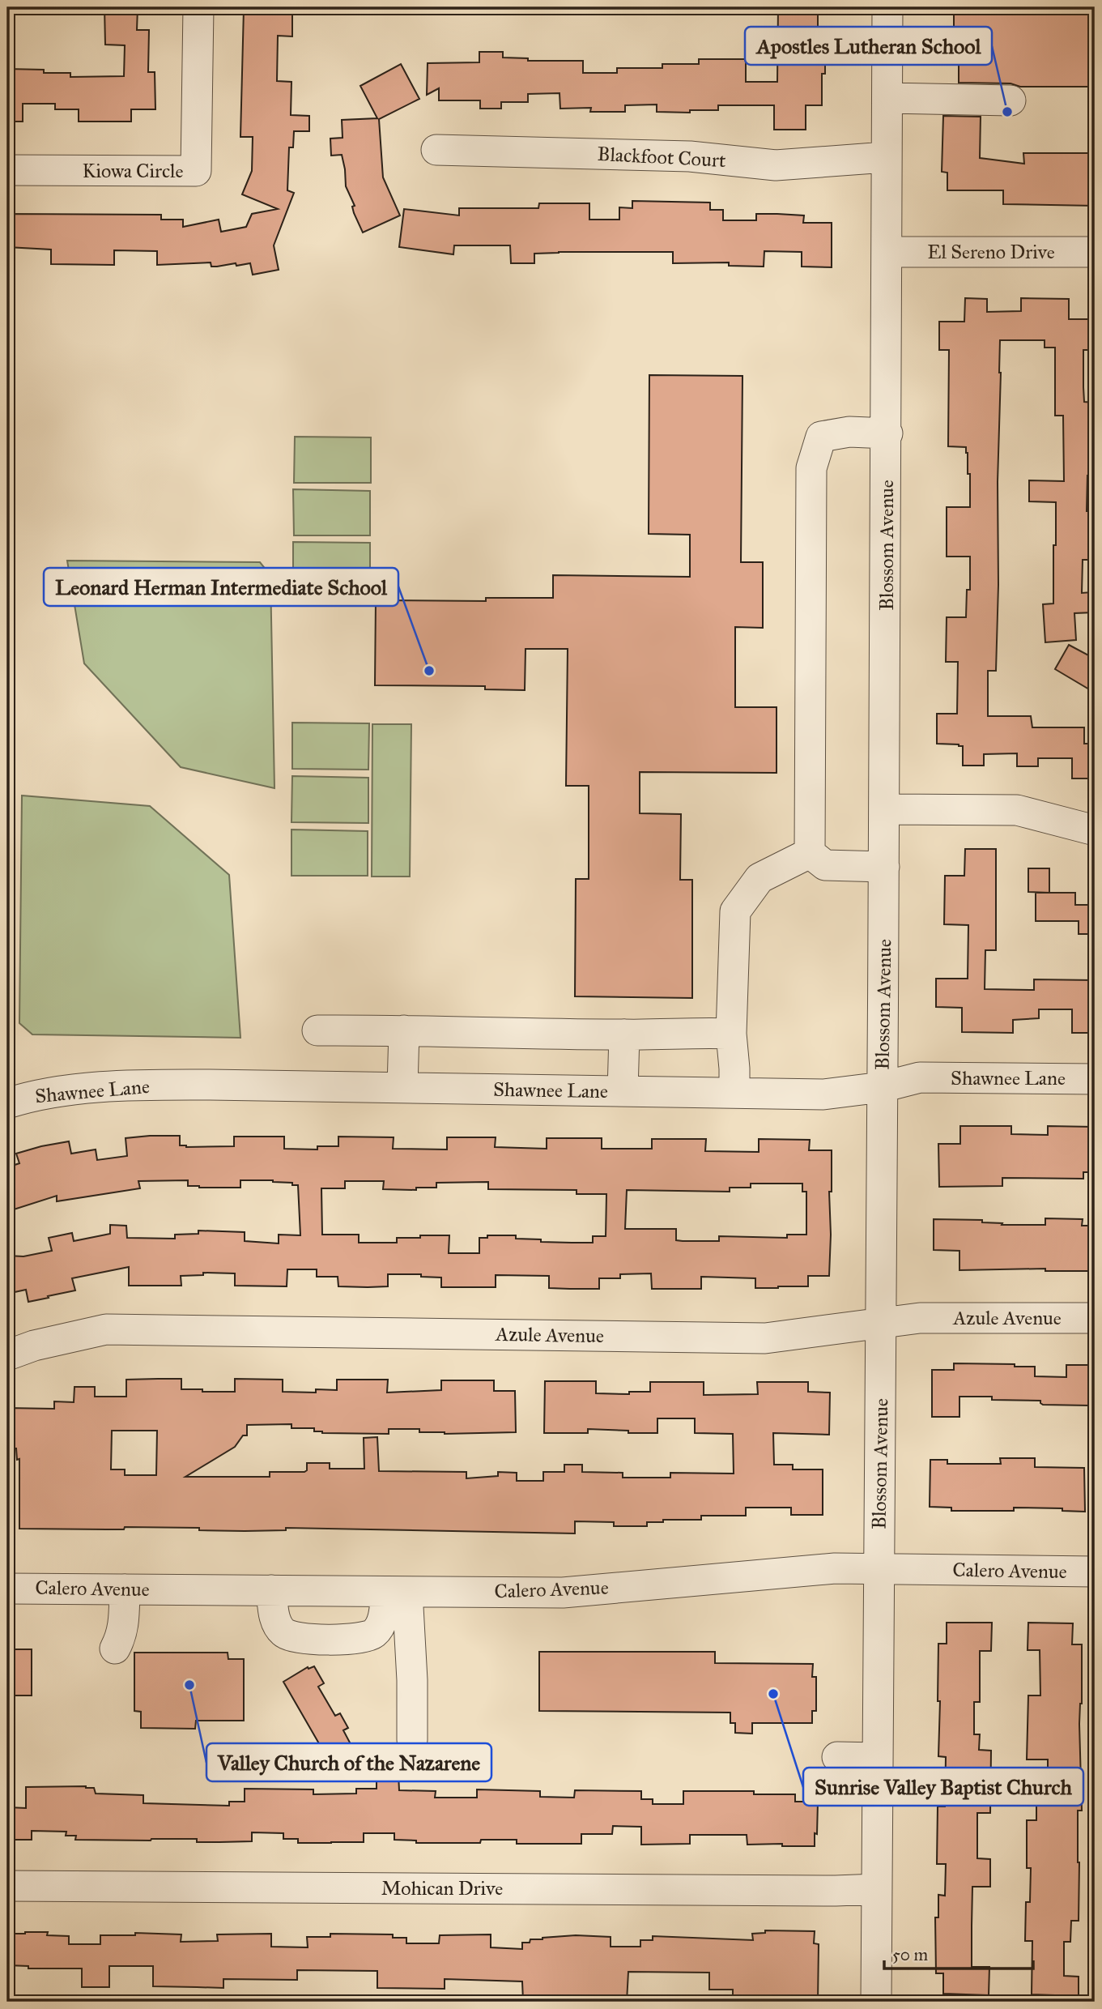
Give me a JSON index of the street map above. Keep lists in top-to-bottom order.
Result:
{
  "streets": {
    "street": [
      "Blackfoot Court",
      "Kiowa Circle",
      "El Sereno Drive",
      "Blossom Avenue",
      "Shawnee Lane",
      "Azule Avenue",
      "Calero Avenue",
      "Mohican Drive"
    ]
  },
  "crossings": [
    ["Blackfoot Court", "Blossom Avenue"],
    ["El Sereno Drive", "Blossom Avenue"],
    ["Blossom Avenue", "Shawnee Lane"],
    ["Blossom Avenue", "Azule Avenue"],
    ["Blossom Avenue", "Calero Avenue"],
    ["Blossom Avenue", "Mohican Drive"]
  ],
  "places": [
    "Apostles Lutheran School",
    "Leonard Herman Intermediate School",
    "Valley Church of the Nazarene",
    "Sunrise Valley Baptist Church"
  ],
  "scale_bar": "50 m"
}
